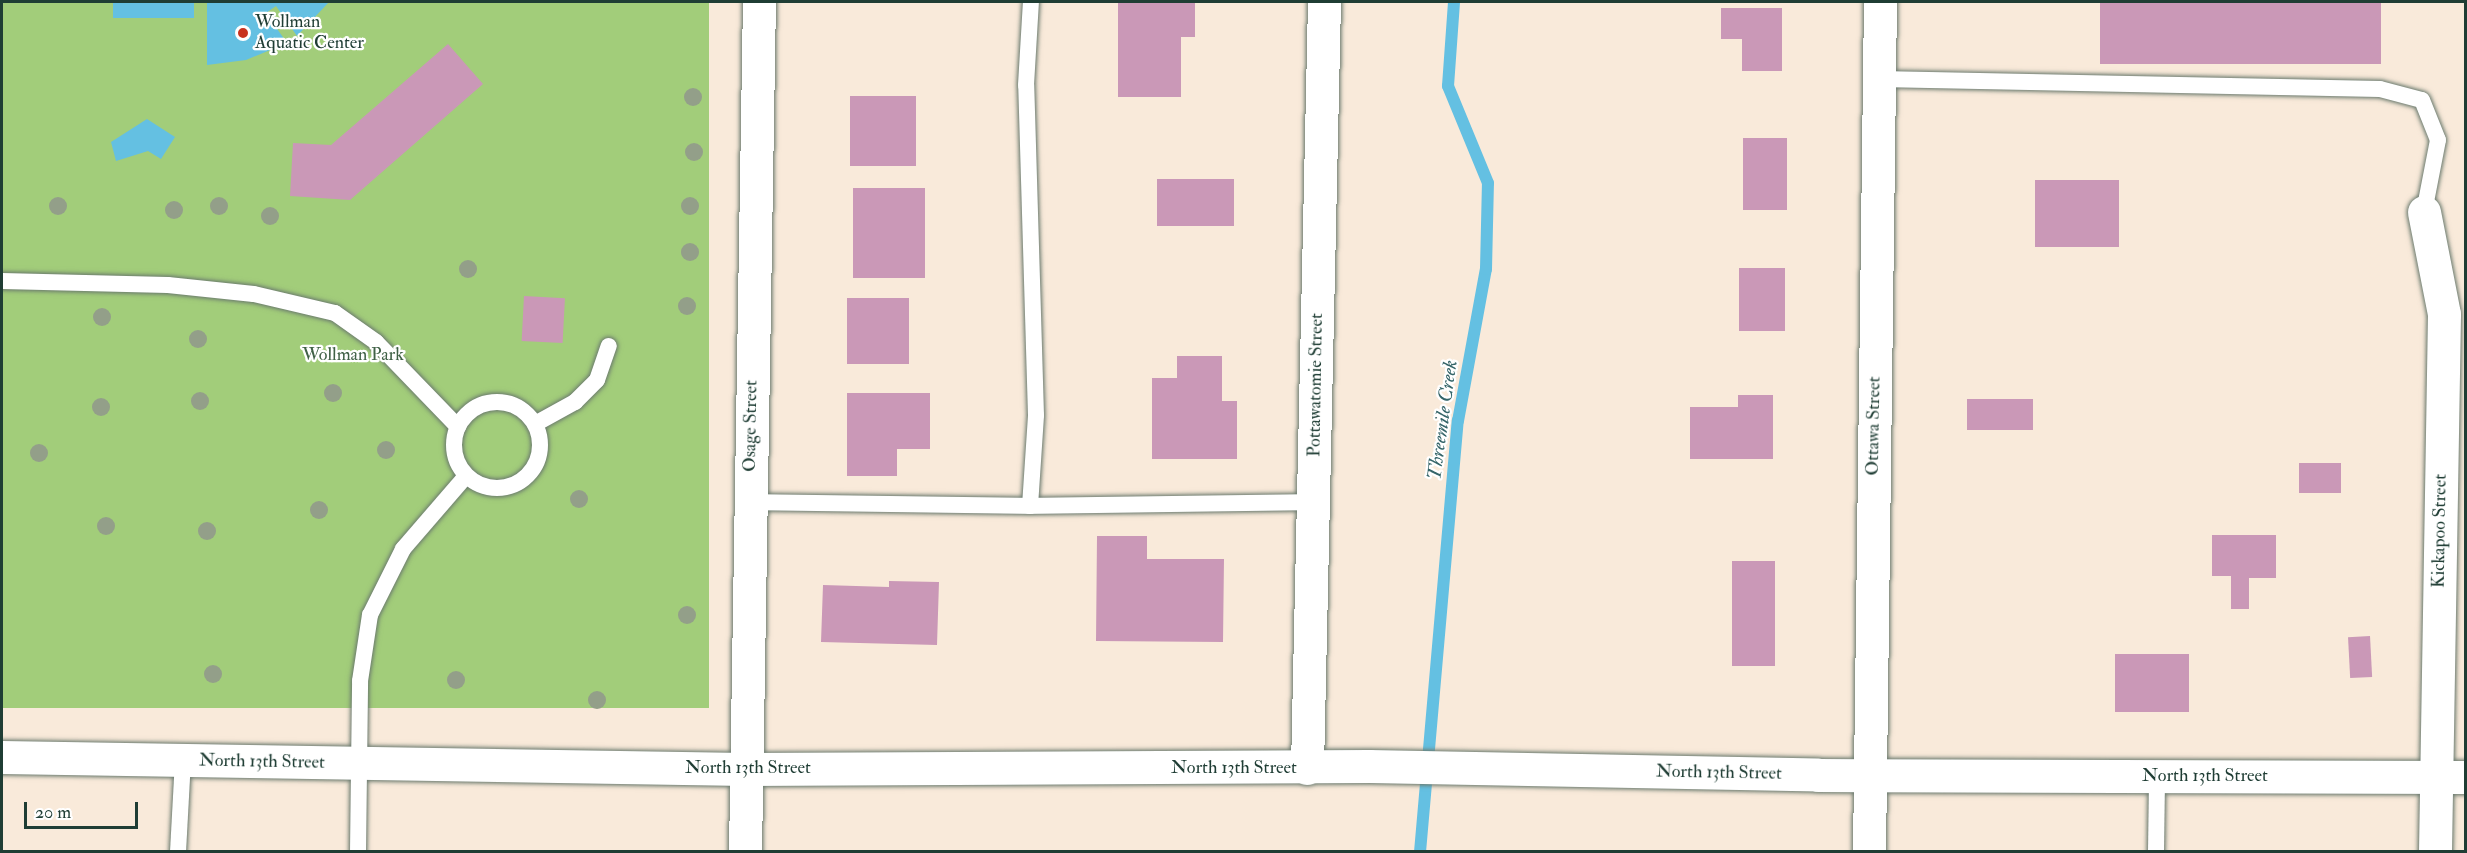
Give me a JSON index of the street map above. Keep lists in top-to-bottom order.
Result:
{
  "streets": {
    "street": [
      "Pottawatomie Street",
      "Osage Street",
      "Ottawa Street",
      "Kickapoo Street",
      "North 13th Street"
    ]
  },
  "crossings": [
    ["Pottawatomie Street", "North 13th Street"],
    ["Osage Street", "North 13th Street"],
    ["Ottawa Street", "North 13th Street"],
    ["Kickapoo Street", "North 13th Street"]
  ],
  "water": ["Threemile Creek"],
  "parks": ["Wollman Park"],
  "places": ["Wollman Aquatic Center"],
  "scale_bar": "20 m"
}
